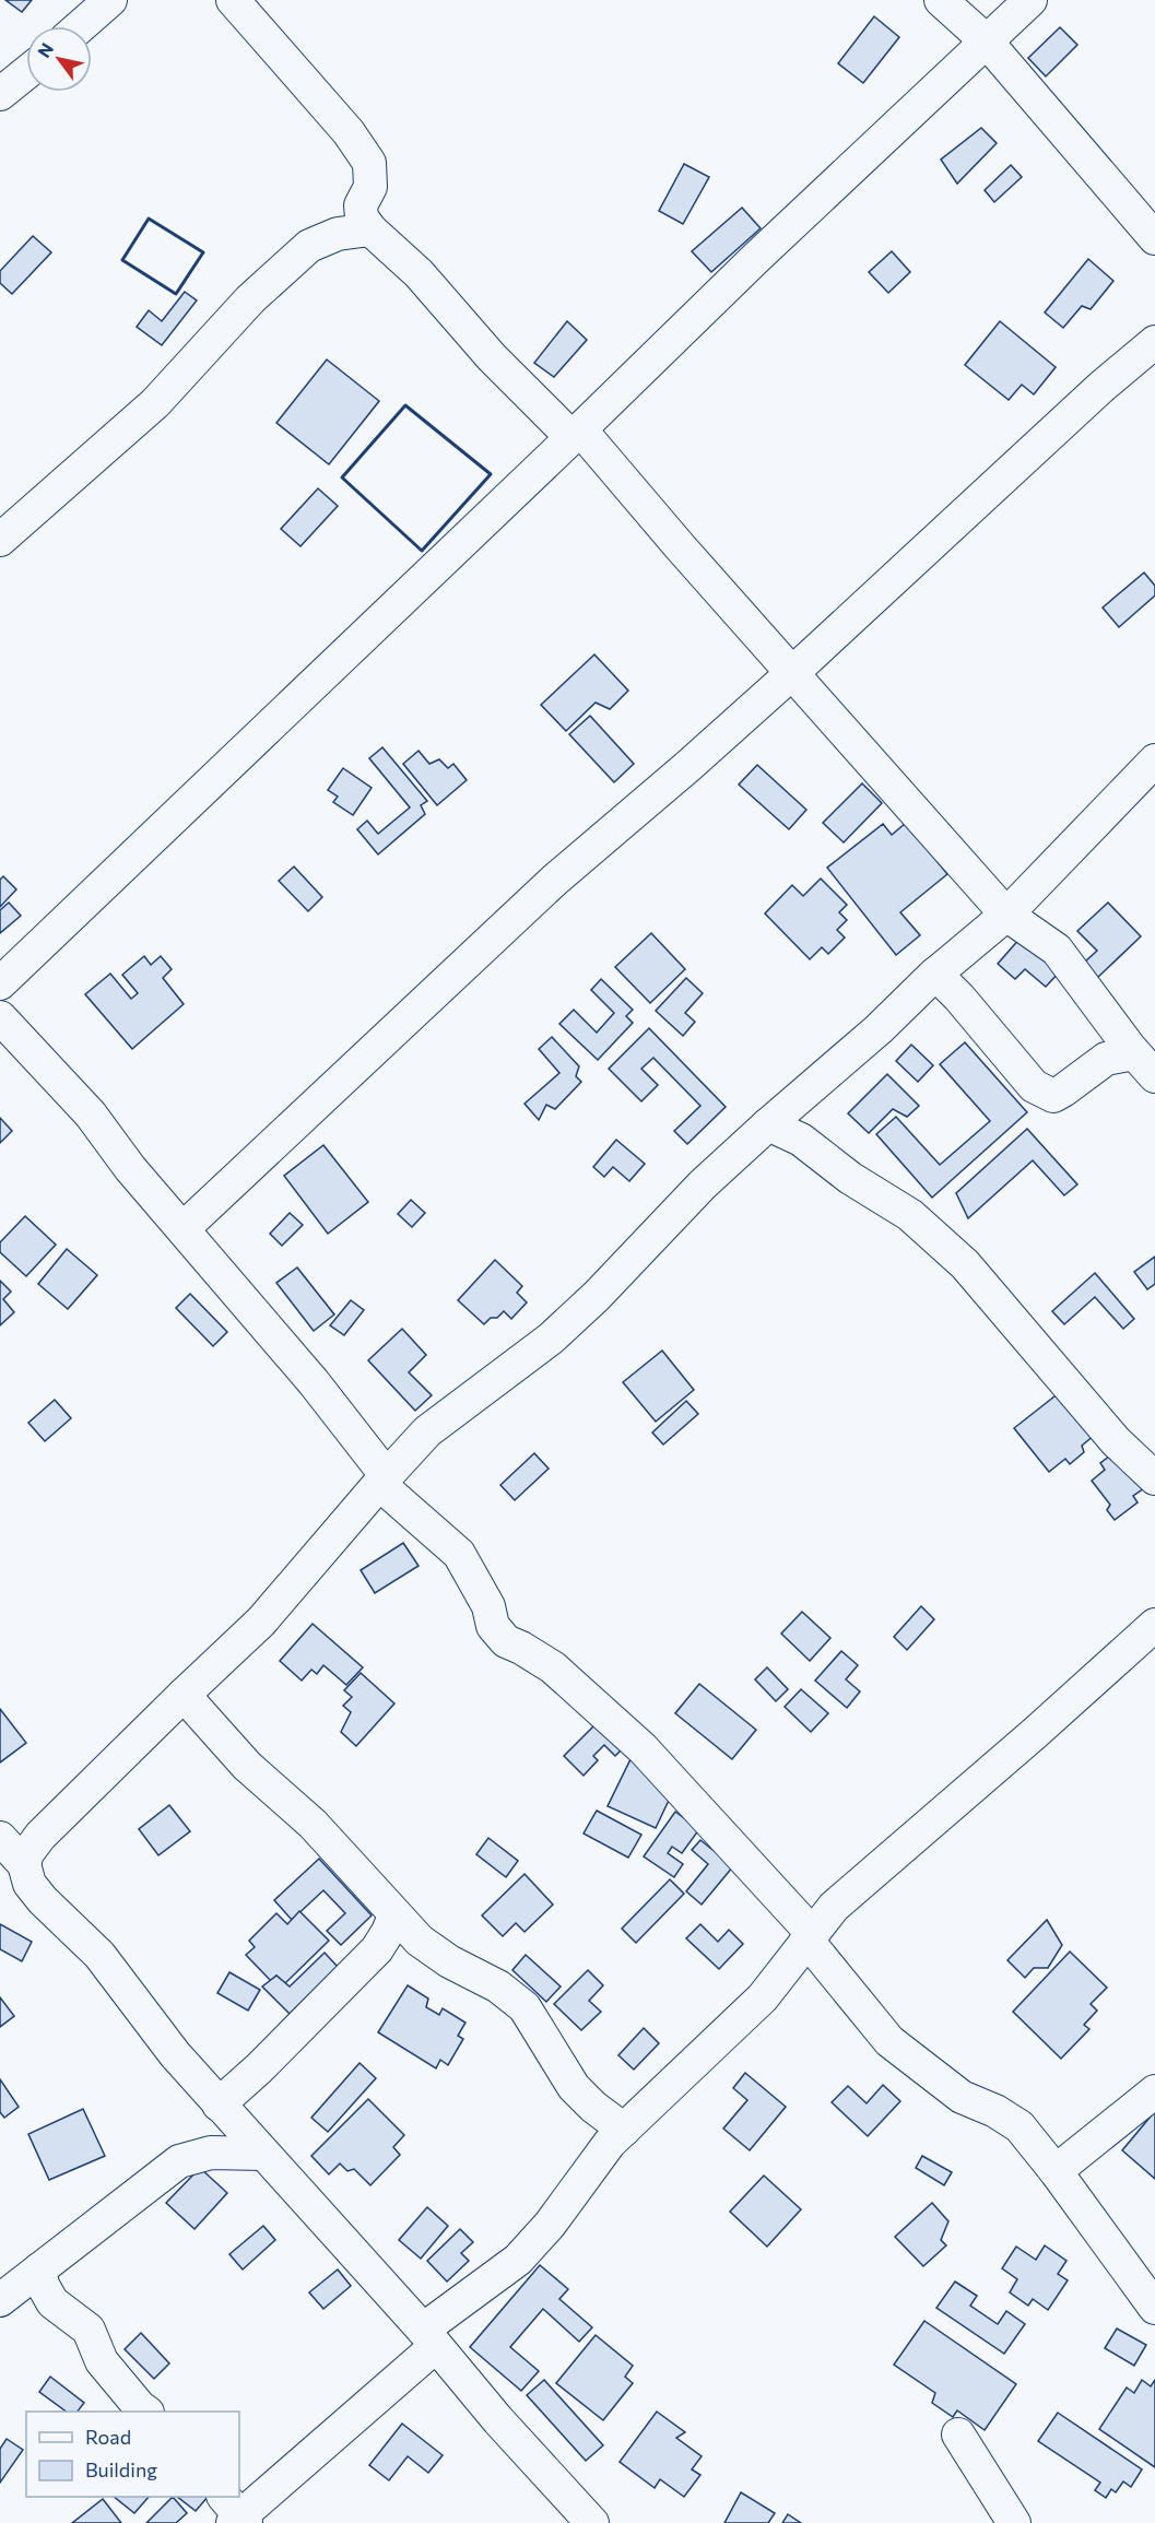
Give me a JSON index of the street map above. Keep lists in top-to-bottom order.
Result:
{
  "legend": ["Road", "Building"],
  "north": "top left"
}
